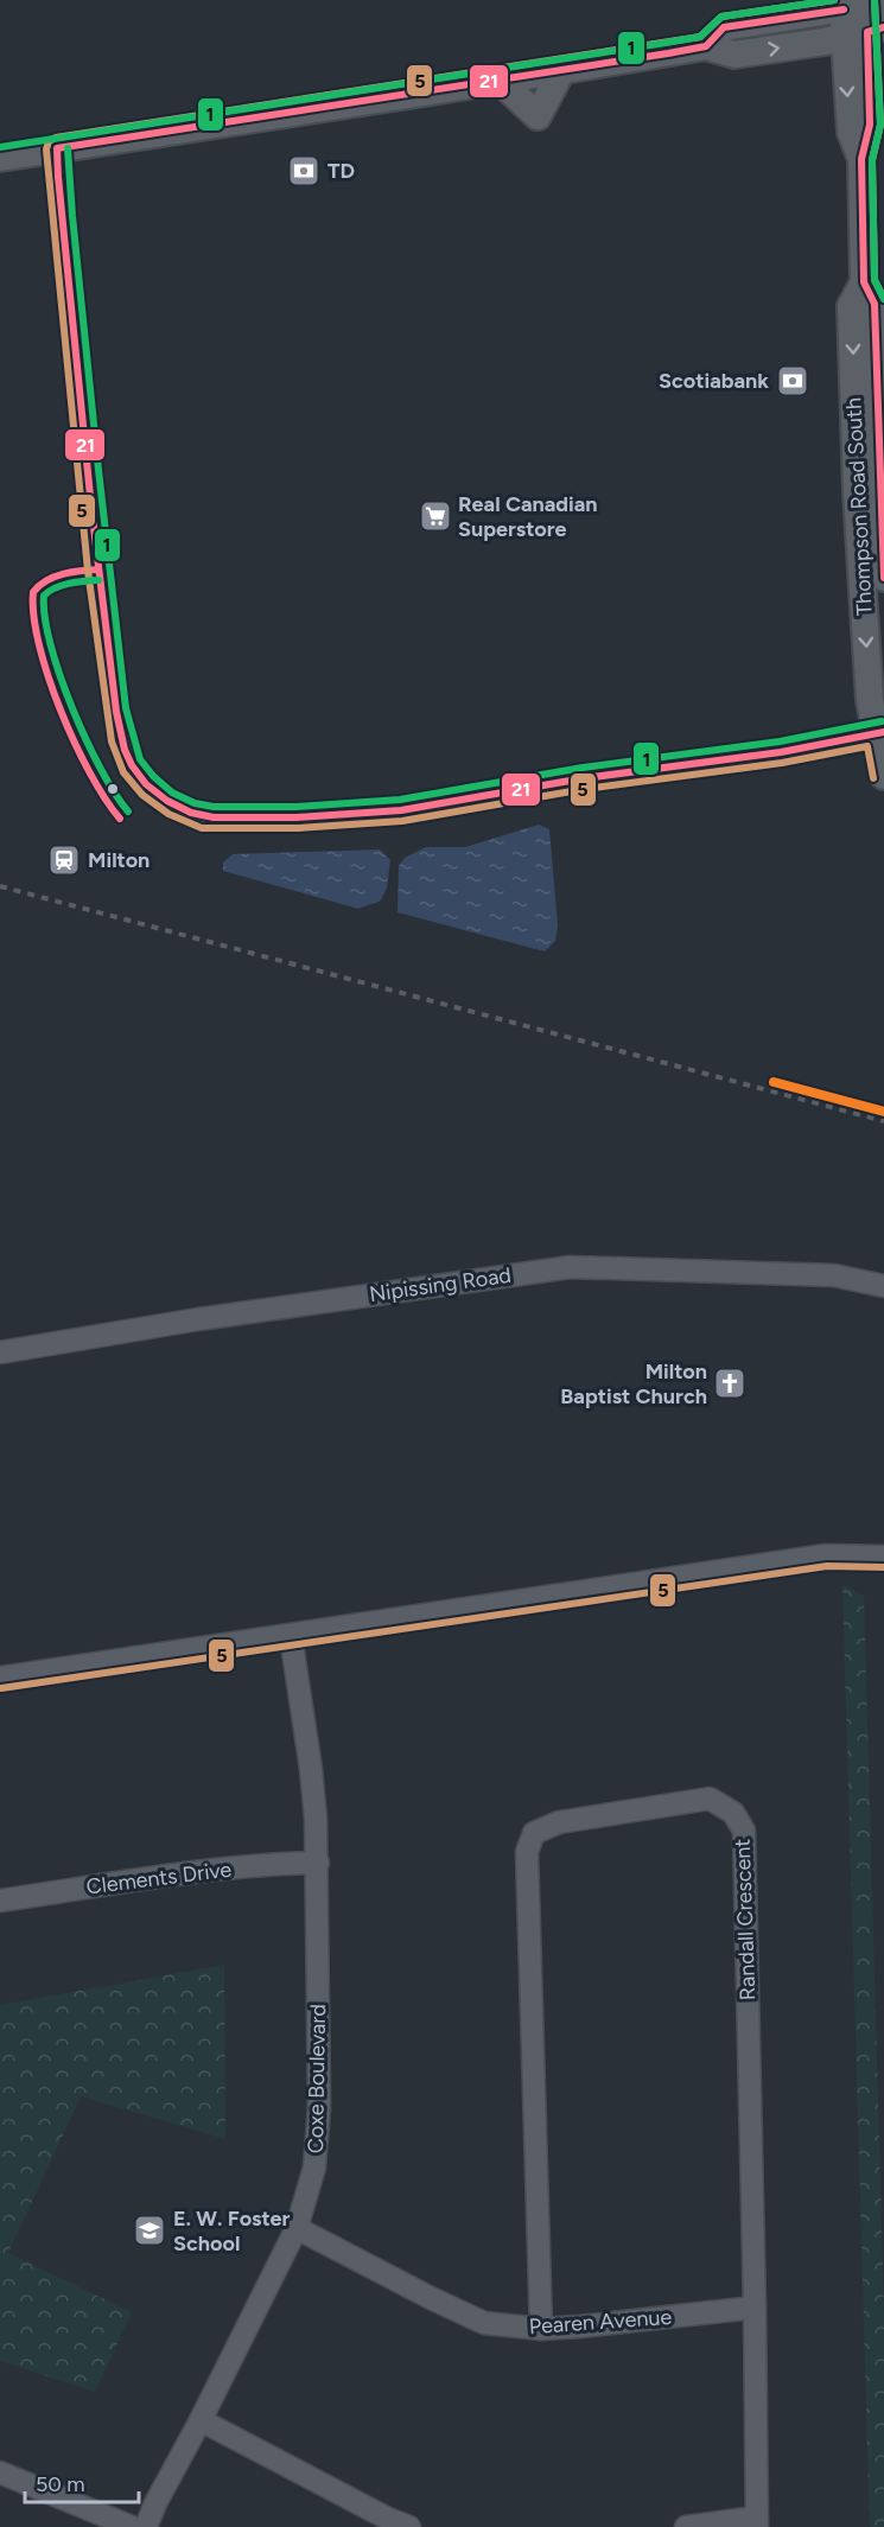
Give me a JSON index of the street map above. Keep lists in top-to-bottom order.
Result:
{
  "streets": {
    "main road": ["Thompson Road South"],
    "street": [
      "Nipissing Road",
      "Clements Drive",
      "Randall Crescent",
      "Coxe Boulevard",
      "Pearen Avenue"
    ]
  },
  "crossings": [
    ["Clements Drive", "Coxe Boulevard"],
    ["Randall Crescent", "Pearen Avenue"],
    ["Coxe Boulevard", "Pearen Avenue"]
  ],
  "places": {
    "bank": ["TD", "Scotiabank"],
    "supermarket": ["Real Canadian Superstore"],
    "station": ["Milton"],
    "church": ["Milton Baptist Church"],
    "school or university": ["E. W. Foster School"]
  },
  "lines": ["transit line 5", "transit line 1", "transit line 21"],
  "scale_bar": "50 m"
}
